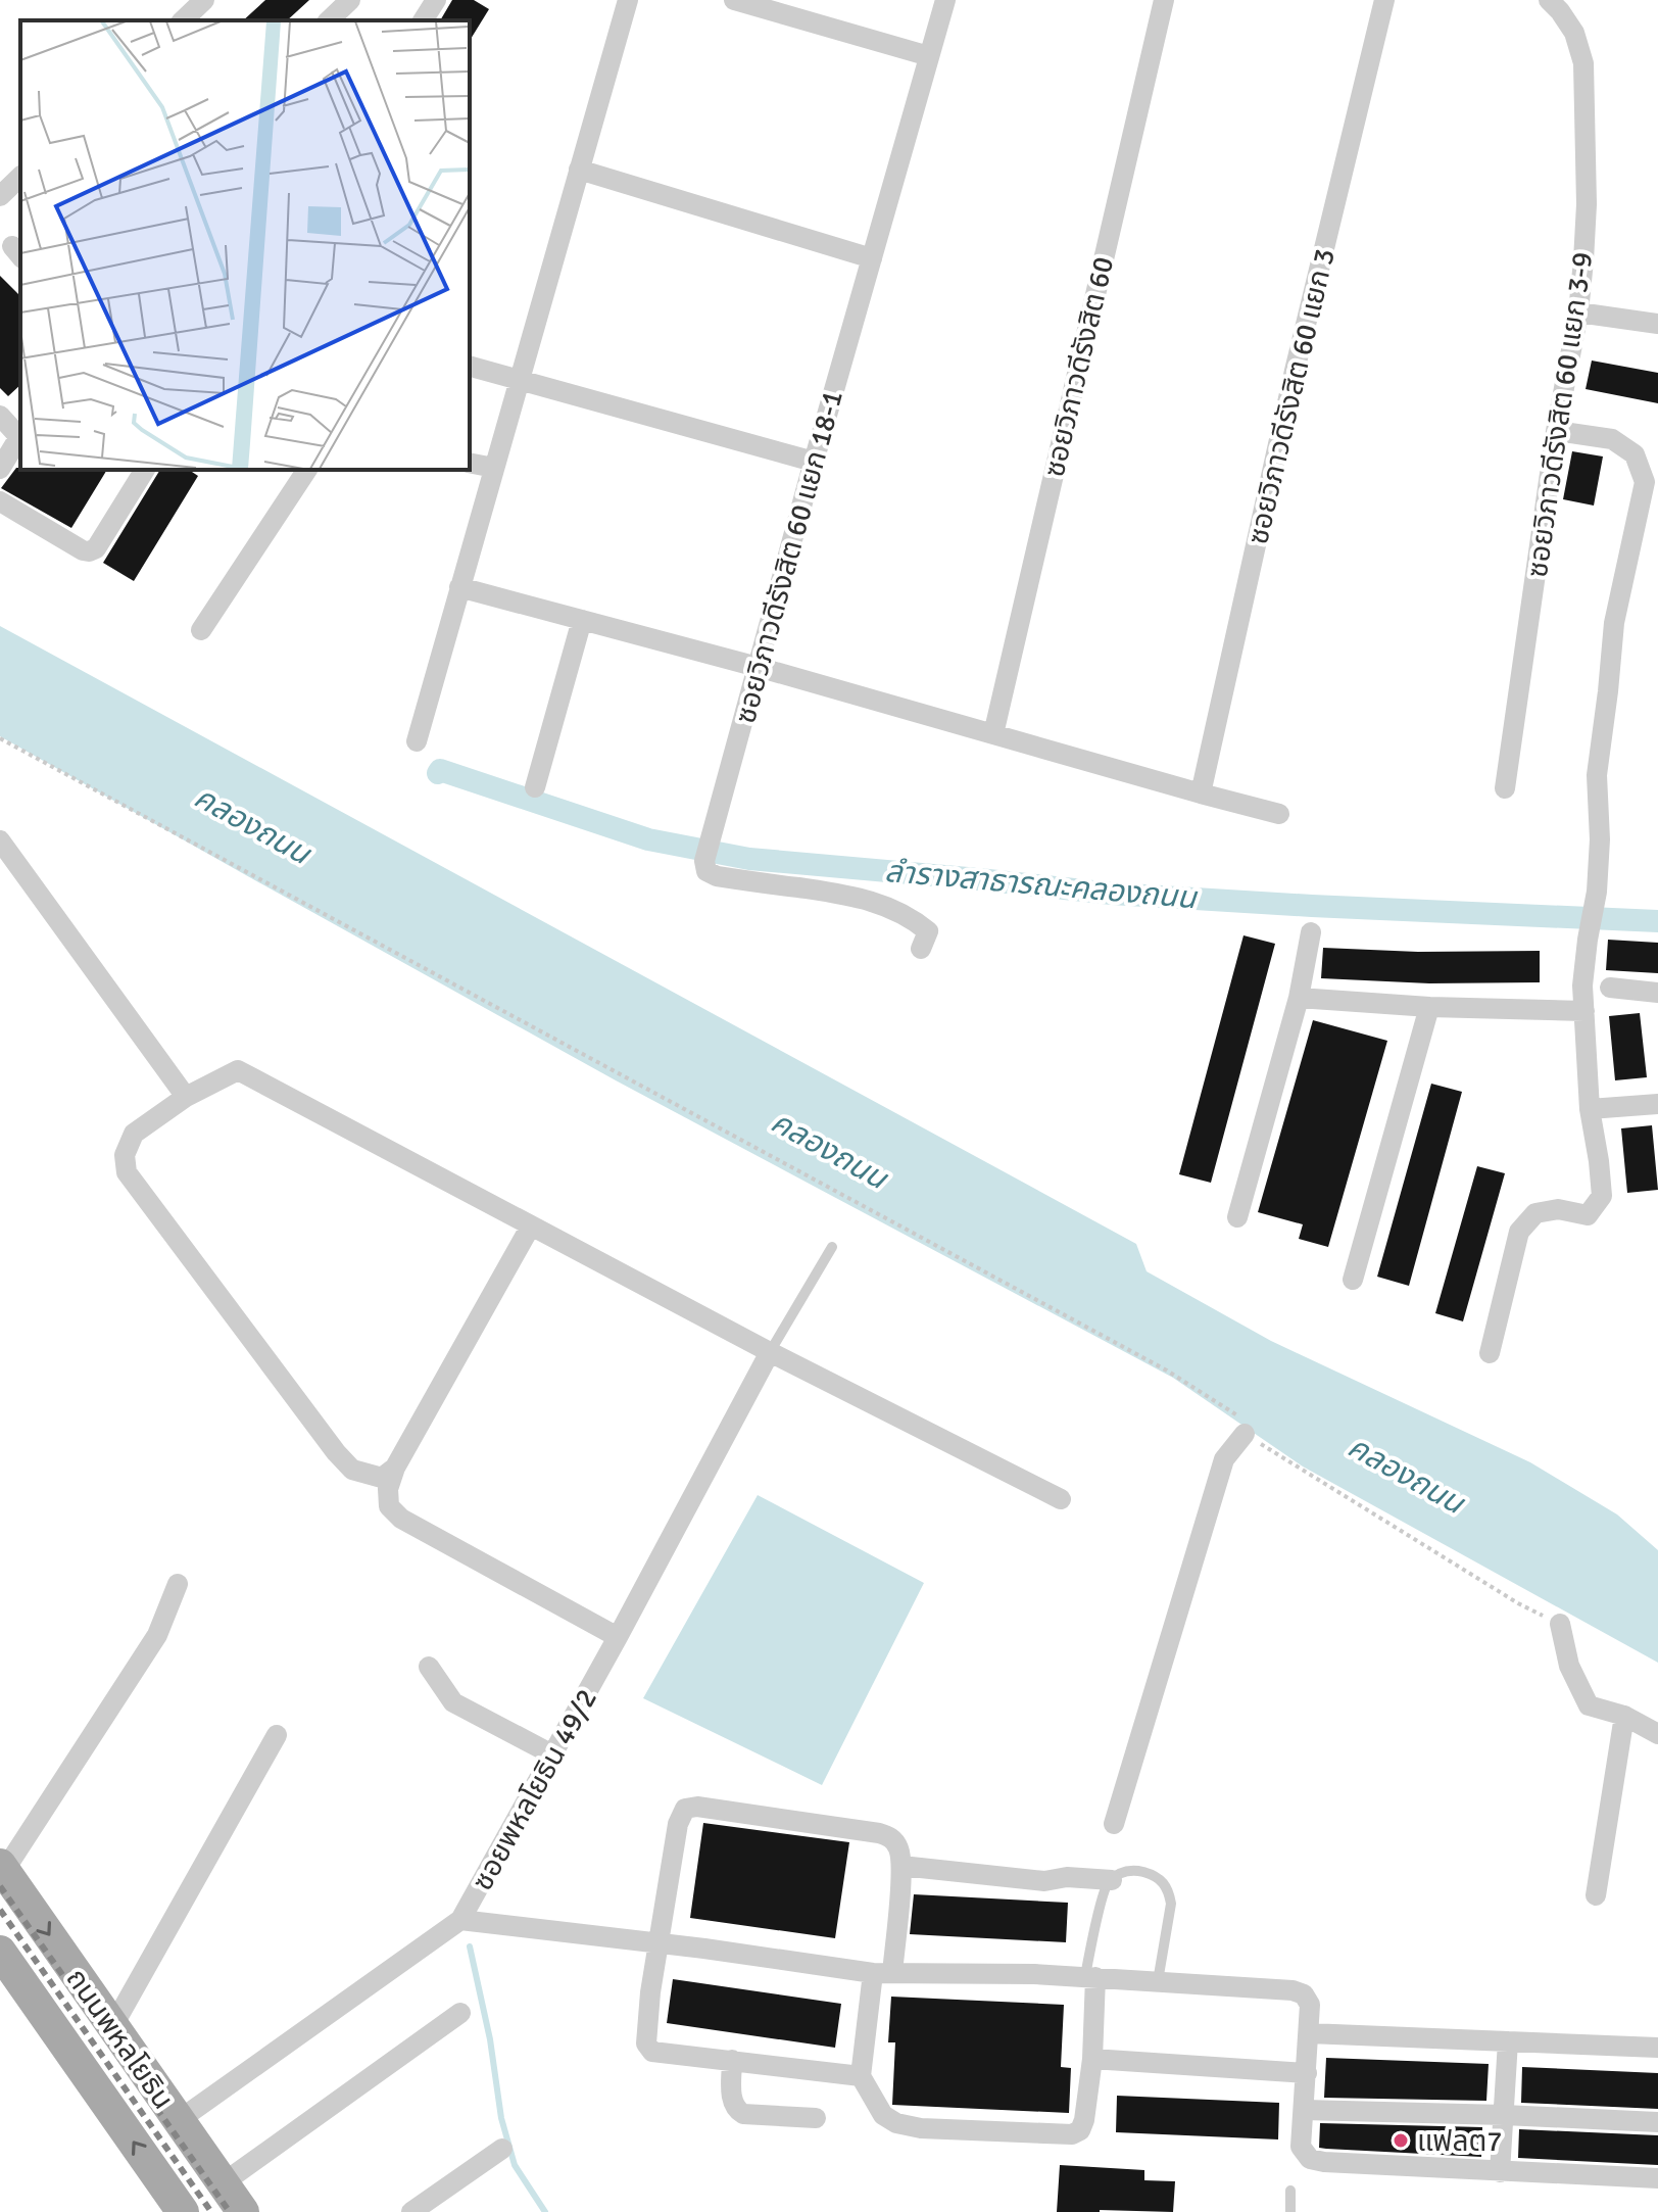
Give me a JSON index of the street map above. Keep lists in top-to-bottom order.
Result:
{
  "streets": {
    "main road": ["ถนนพหลโยธิน"],
    "street": [
      "ซอยวิภาวดีรังสิต 60",
      "ซอยวิภาวดีรังสิต 60 แยก 3",
      "ซอยวิภาวดีรังสิต 60 แยก 3-9",
      "ซอยวิภาวดีรังสิต 60 แยก 18-1",
      "ซอยพหลโยธิน 49/2"
    ]
  },
  "crossings": [
    ["ซอยพหลโยธิน 49/2", "ถนนพหลโยธิน"]
  ],
  "water": ["คลองถนน", "ลำรางสาธารณะคลองถนน"],
  "places": ["แฟลต7"]
}
